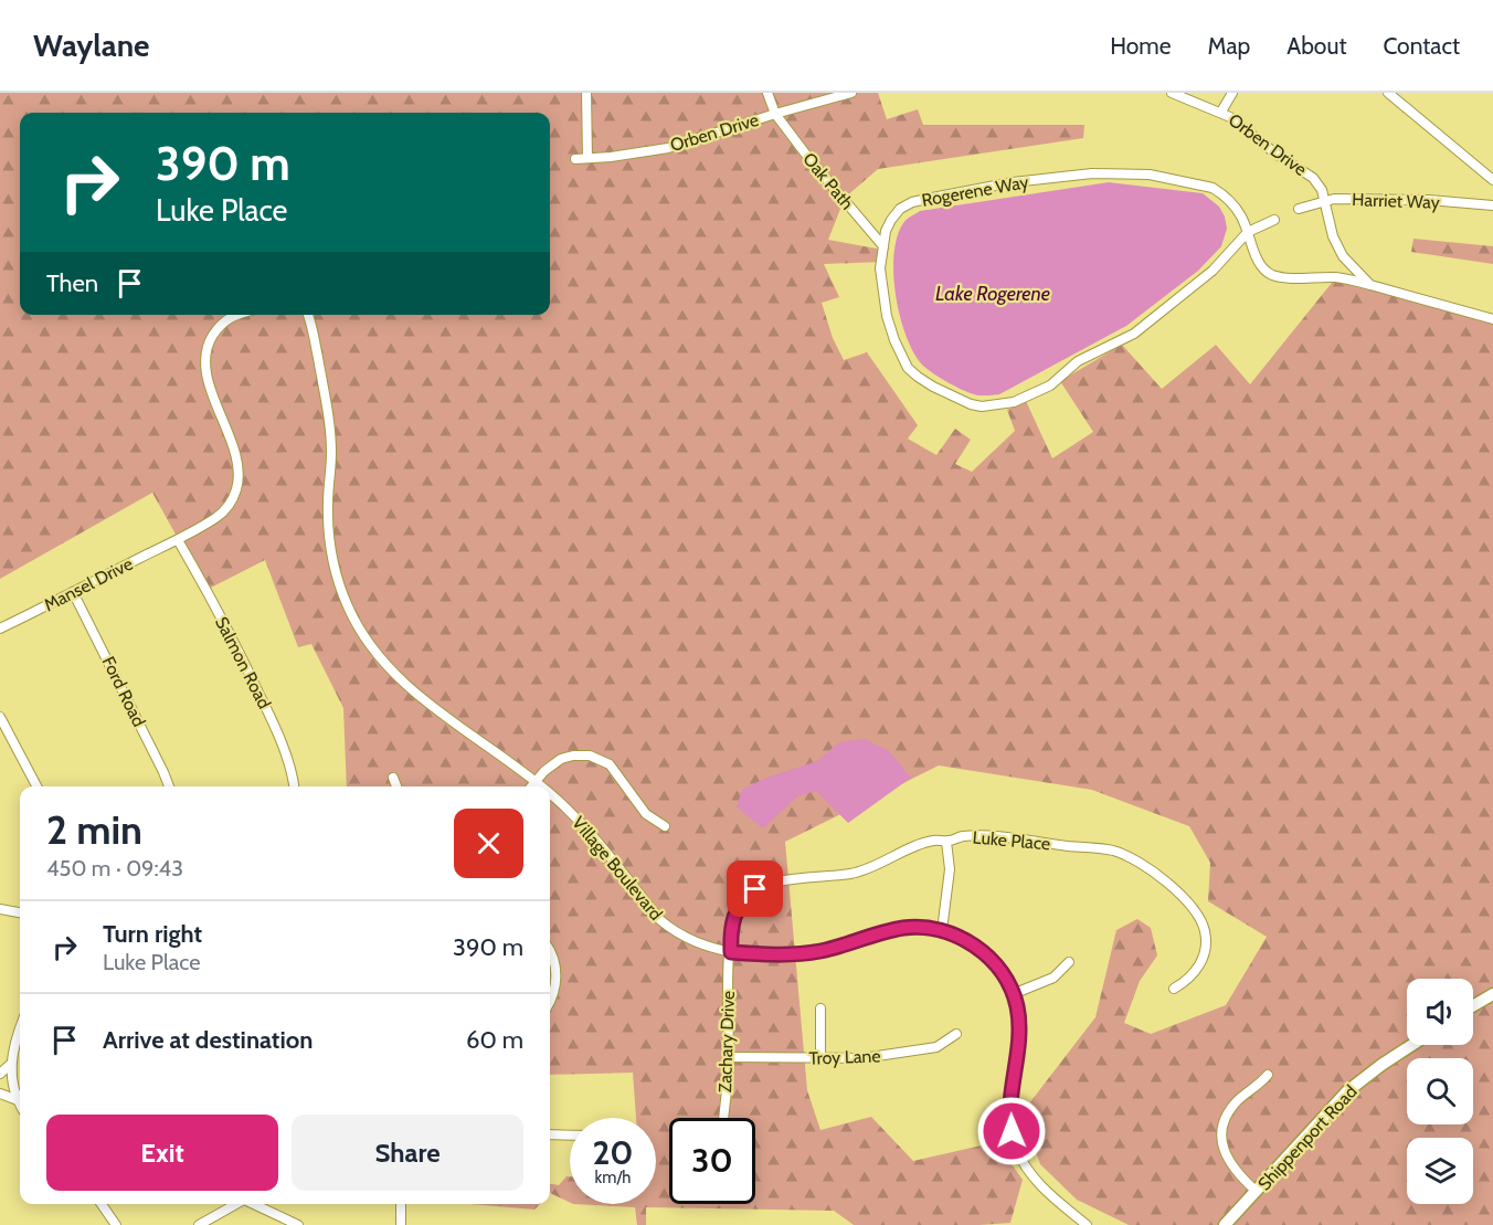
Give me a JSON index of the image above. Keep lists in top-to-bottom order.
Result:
{
  "streets": {
    "street": [
      "Orben Drive",
      "Oak Path",
      "Rogerene Way",
      "Harriet Way",
      "Mansel Drive",
      "Salmon Road",
      "Ford Road",
      "Luke Place",
      "Village Boulevard",
      "Zachary Drive",
      "Troy Lane",
      "Shippenport Road"
    ]
  },
  "crossings": [
    ["Orben Drive", "Oak Path"],
    ["Orben Drive", "Rogerene Way"],
    ["Orben Drive", "Harriet Way"],
    ["Oak Path", "Rogerene Way"],
    ["Mansel Drive", "Salmon Road"],
    ["Mansel Drive", "Ford Road"],
    ["Luke Place", "Village Boulevard"],
    ["Luke Place", "Zachary Drive"],
    ["Village Boulevard", "Zachary Drive"],
    ["Zachary Drive", "Troy Lane"]
  ],
  "water": ["Lake Rogerene"],
  "page": {
    "header": "Waylane",
    "nav": [
      "Home",
      "Map",
      "About",
      "Contact"
    ],
    "turn": ["390 m", "Luke Place"],
    "then": "Then",
    "heading": ["2 min", "450 m · 09:43"],
    "list": [
      {
        "name": "Turn right",
        "note": "Luke Place",
        "value": "390 m"
      },
      {
        "name": "Arrive at destination",
        "value": "60 m"
      }
    ],
    "buttons": ["Exit", "Share"],
    "speed": "20 km/h",
    "limit": "30"
  }
}
